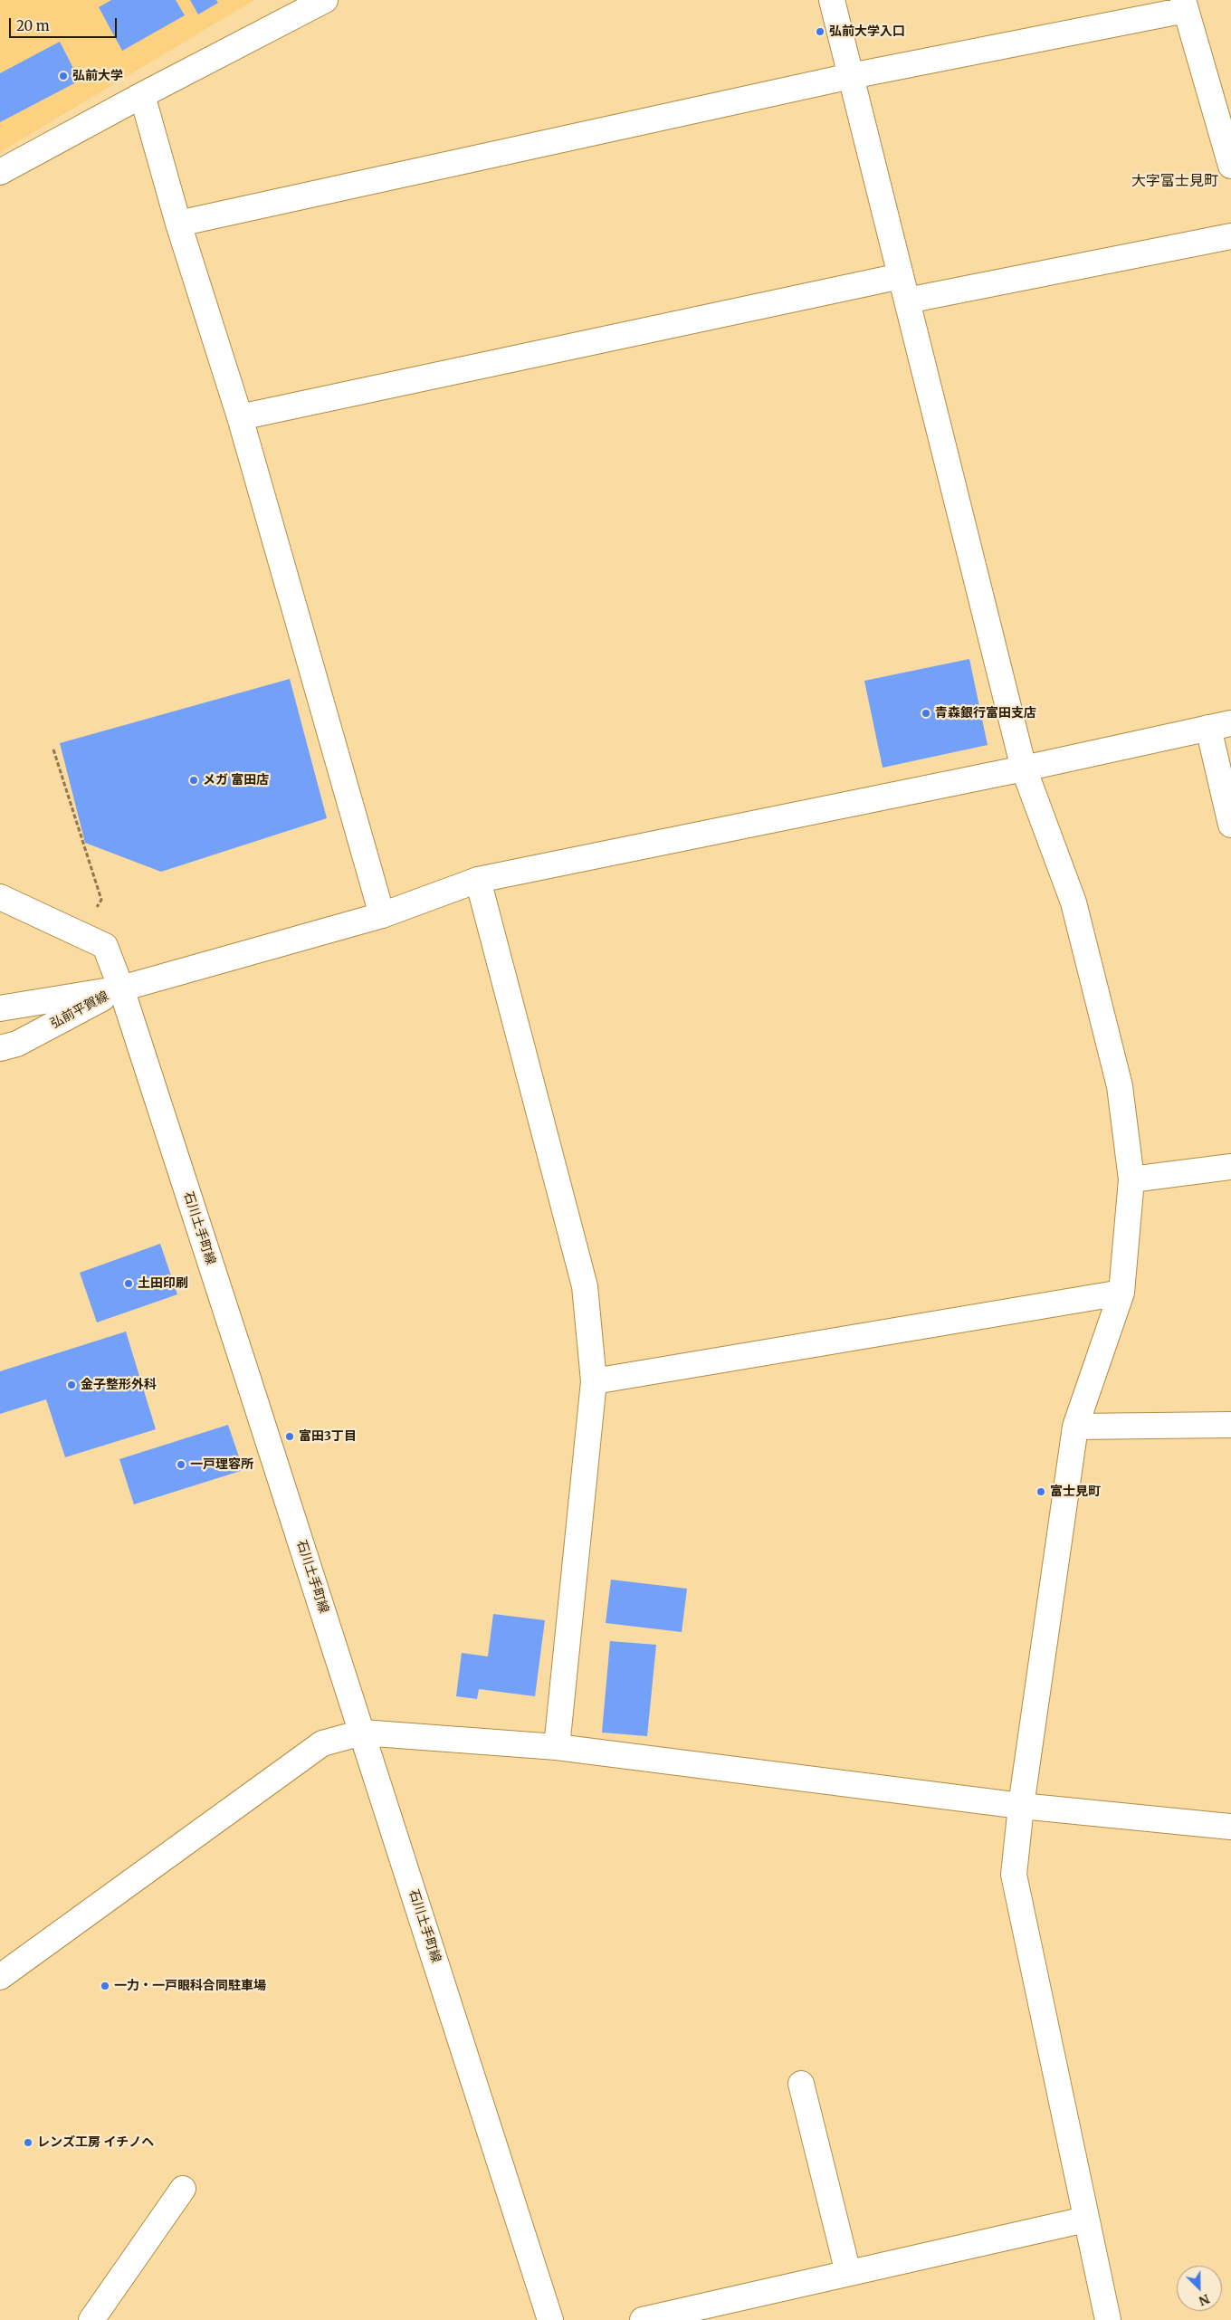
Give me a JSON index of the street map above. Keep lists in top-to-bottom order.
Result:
{
  "streets": {
    "street": ["弘前平賀線", "石川土手町線"]
  },
  "crossings": [
    ["弘前平賀線", "石川土手町線"]
  ],
  "districts": ["大字富士見町"],
  "places": [
    "弘前大学入口",
    "弘前大学",
    "青森銀行富田支店",
    "メガ 富田店",
    "土田印刷",
    "金子整形外科",
    "富田3丁目",
    "一戸理容所",
    "富士見町",
    "一力・一戸眼科合同駐車場",
    "レンズ工房 イチノヘ"
  ],
  "scale_bar": "20 m",
  "north": "bottom right"
}
